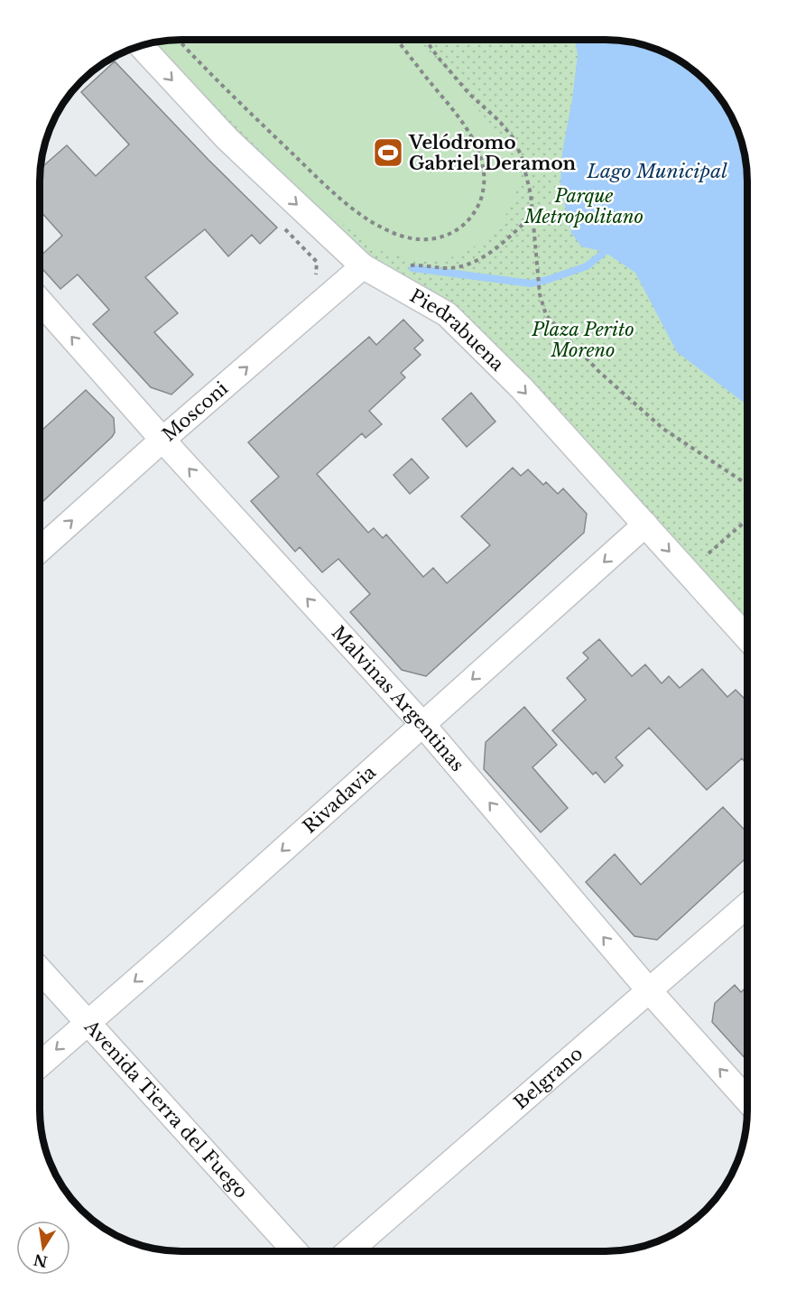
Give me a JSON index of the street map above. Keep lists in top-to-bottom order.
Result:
{
  "streets": {
    "street": [
      "Piedrabuena",
      "Mosconi",
      "Malvinas Argentinas",
      "Rivadavia",
      "Belgrano",
      "Avenida Tierra del Fuego"
    ]
  },
  "crossings": [
    ["Piedrabuena", "Mosconi"],
    ["Piedrabuena", "Rivadavia"],
    ["Mosconi", "Malvinas Argentinas"],
    ["Malvinas Argentinas", "Rivadavia"],
    ["Malvinas Argentinas", "Belgrano"],
    ["Rivadavia", "Avenida Tierra del Fuego"]
  ],
  "one_way": [
    "Piedrabuena",
    "Mosconi",
    "Malvinas Argentinas",
    "Rivadavia"
  ],
  "water": ["Lago Municipal"],
  "parks": ["Parque Metropolitano", "Plaza Perito Moreno"],
  "places": {
    "sports": ["Velódromo Gabriel Deramon"]
  },
  "north": "bottom"
}
